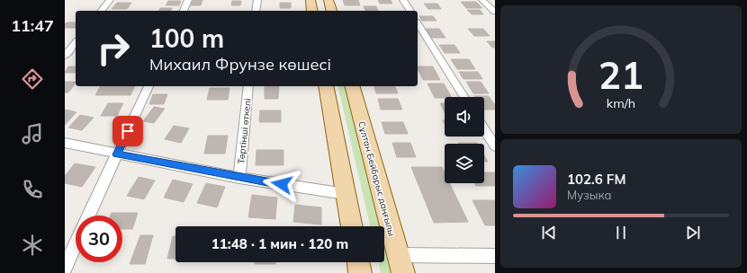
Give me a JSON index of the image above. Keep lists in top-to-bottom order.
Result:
{
  "streets": {
    "main road": ["Сұлтан Бейбарыс даңғылы"],
    "street": ["Төртінші өткелі"]
  },
  "page": {
    "tabs": "11:47",
    "turn": ["100 m", "Михаил Фрунзе көшесі"],
    "song": ["102.6 FM", "Музыка"],
    "limit": "30",
    "trip": "11:48 · 1 мин · 120 m",
    "gauge": ["21", "km/h"]
  }
}
